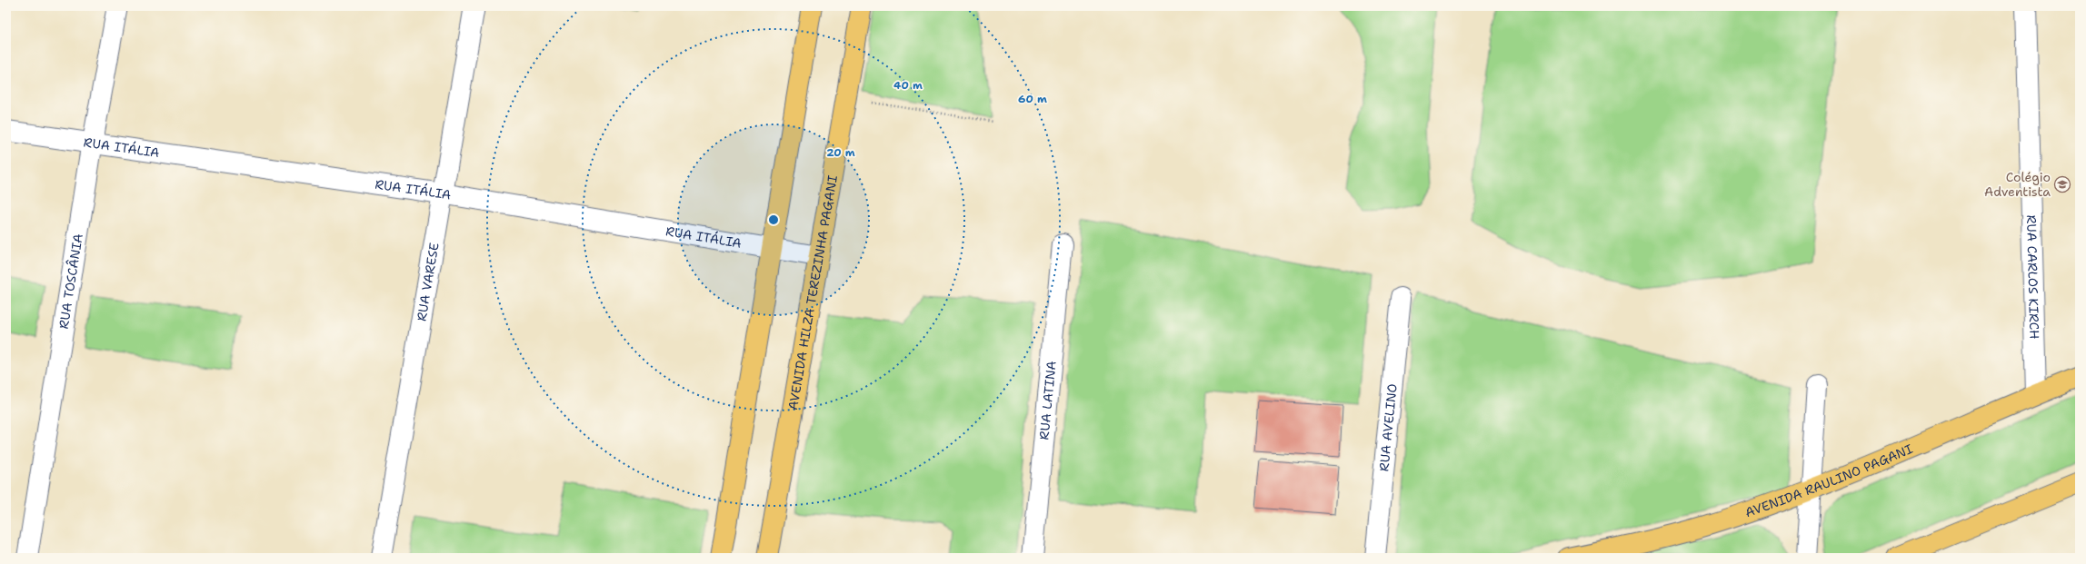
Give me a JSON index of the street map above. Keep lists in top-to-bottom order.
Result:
{
  "streets": {
    "main road": ["AVENIDA HILZA TEREZINHA PAGANI", "AVENIDA RAULINO PAGANI"],
    "street": [
      "RUA ITÁLIA",
      "RUA CARLOS KIRCH",
      "RUA TOSCÂNIA",
      "RUA VARESE",
      "RUA LATINA",
      "RUA AVELINO"
    ]
  },
  "crossings": [
    ["RUA ITÁLIA", "RUA TOSCÂNIA"],
    ["RUA ITÁLIA", "RUA VARESE"],
    ["RUA ITÁLIA", "AVENIDA HILZA TEREZINHA PAGANI"],
    ["RUA CARLOS KIRCH", "AVENIDA RAULINO PAGANI"]
  ],
  "places": {
    "school or university": ["Colégio Adventista"]
  },
  "rings": ["40 m", "60 m", "20 m"]
}
